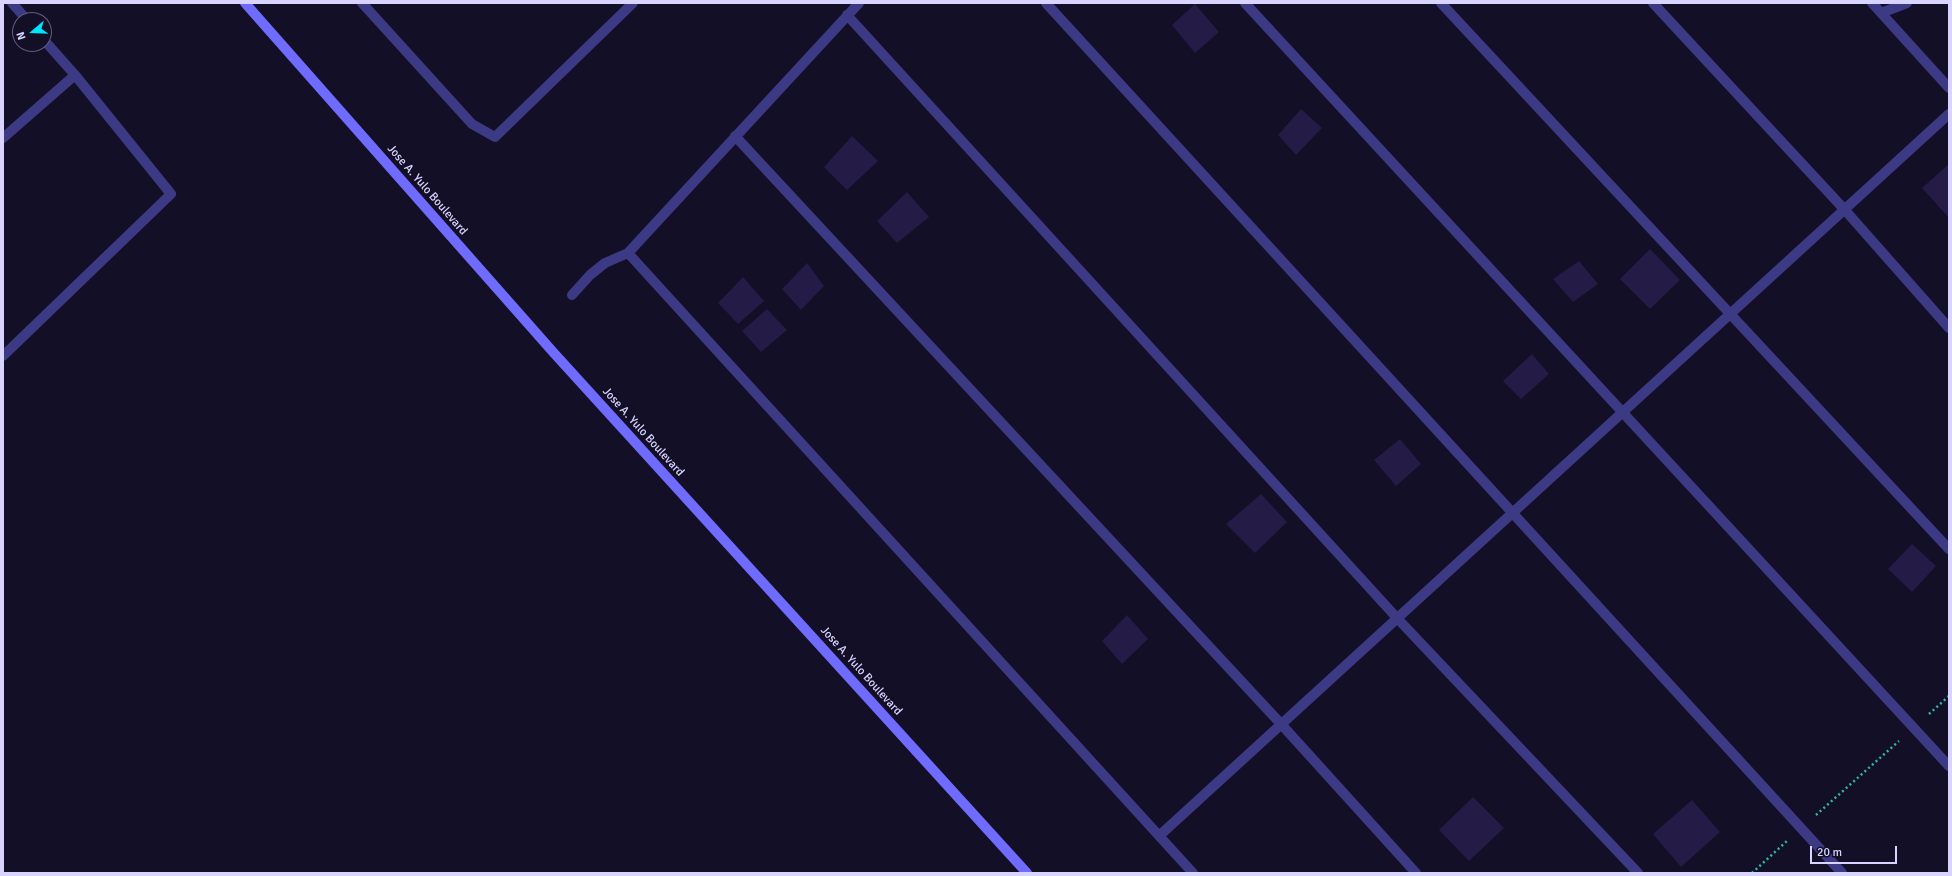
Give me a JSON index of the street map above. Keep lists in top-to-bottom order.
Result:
{
  "streets": {
    "main road": ["Jose A. Yulo Boulevard"]
  },
  "scale_bar": "20 m",
  "north": "left"
}
